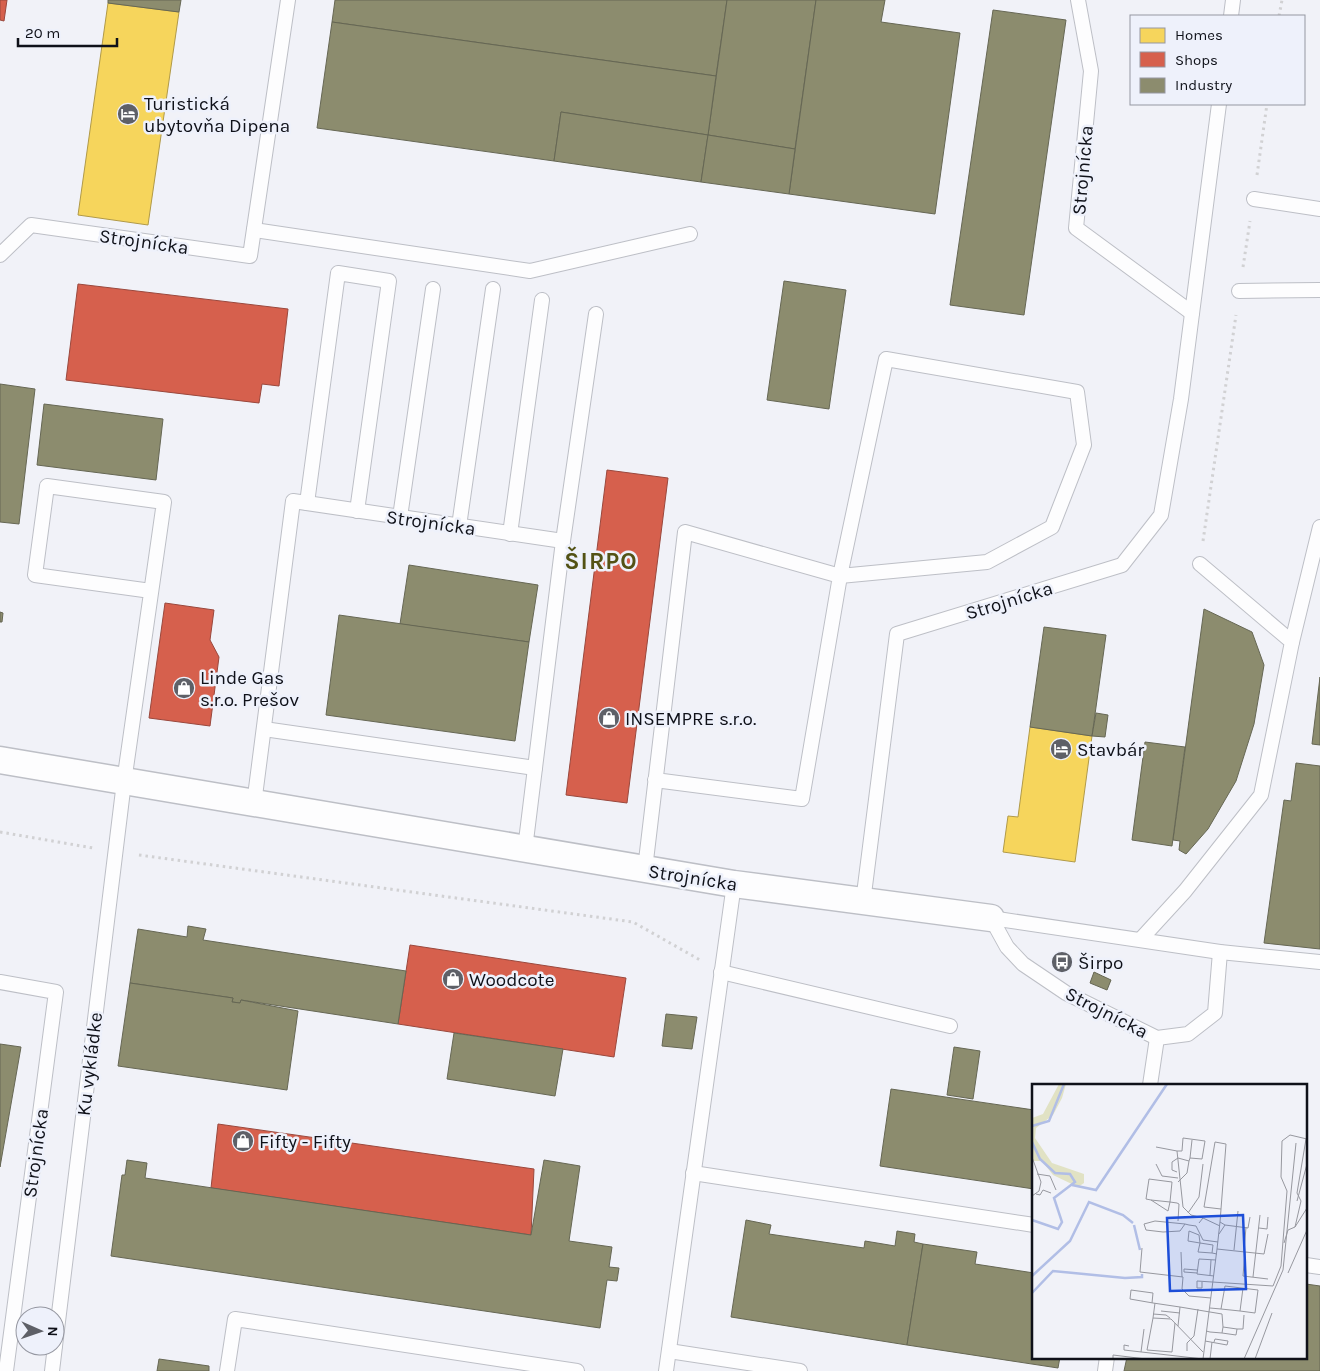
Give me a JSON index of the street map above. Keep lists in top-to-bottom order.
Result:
{
  "streets": {
    "street": ["Strojnícka"],
    "lane": ["Ku vykládke"]
  },
  "crossings": [
    ["Strojnícka", "Ku vykládke"]
  ],
  "districts": ["ŠIRPO"],
  "places": {
    "hotel": ["Turistická ubytovňa Dipena", "Stavbár"],
    "shop": [
      "Linde Gas s.r.o. Prešov",
      "INSEMPRE s.r.o.",
      "Woodcote",
      "Fifty - Fifty"
    ],
    "bus stop": ["Širpo"]
  },
  "legend": ["Homes", "Shops", "Industry"],
  "scale_bar": "20 m",
  "north": "right"
}
